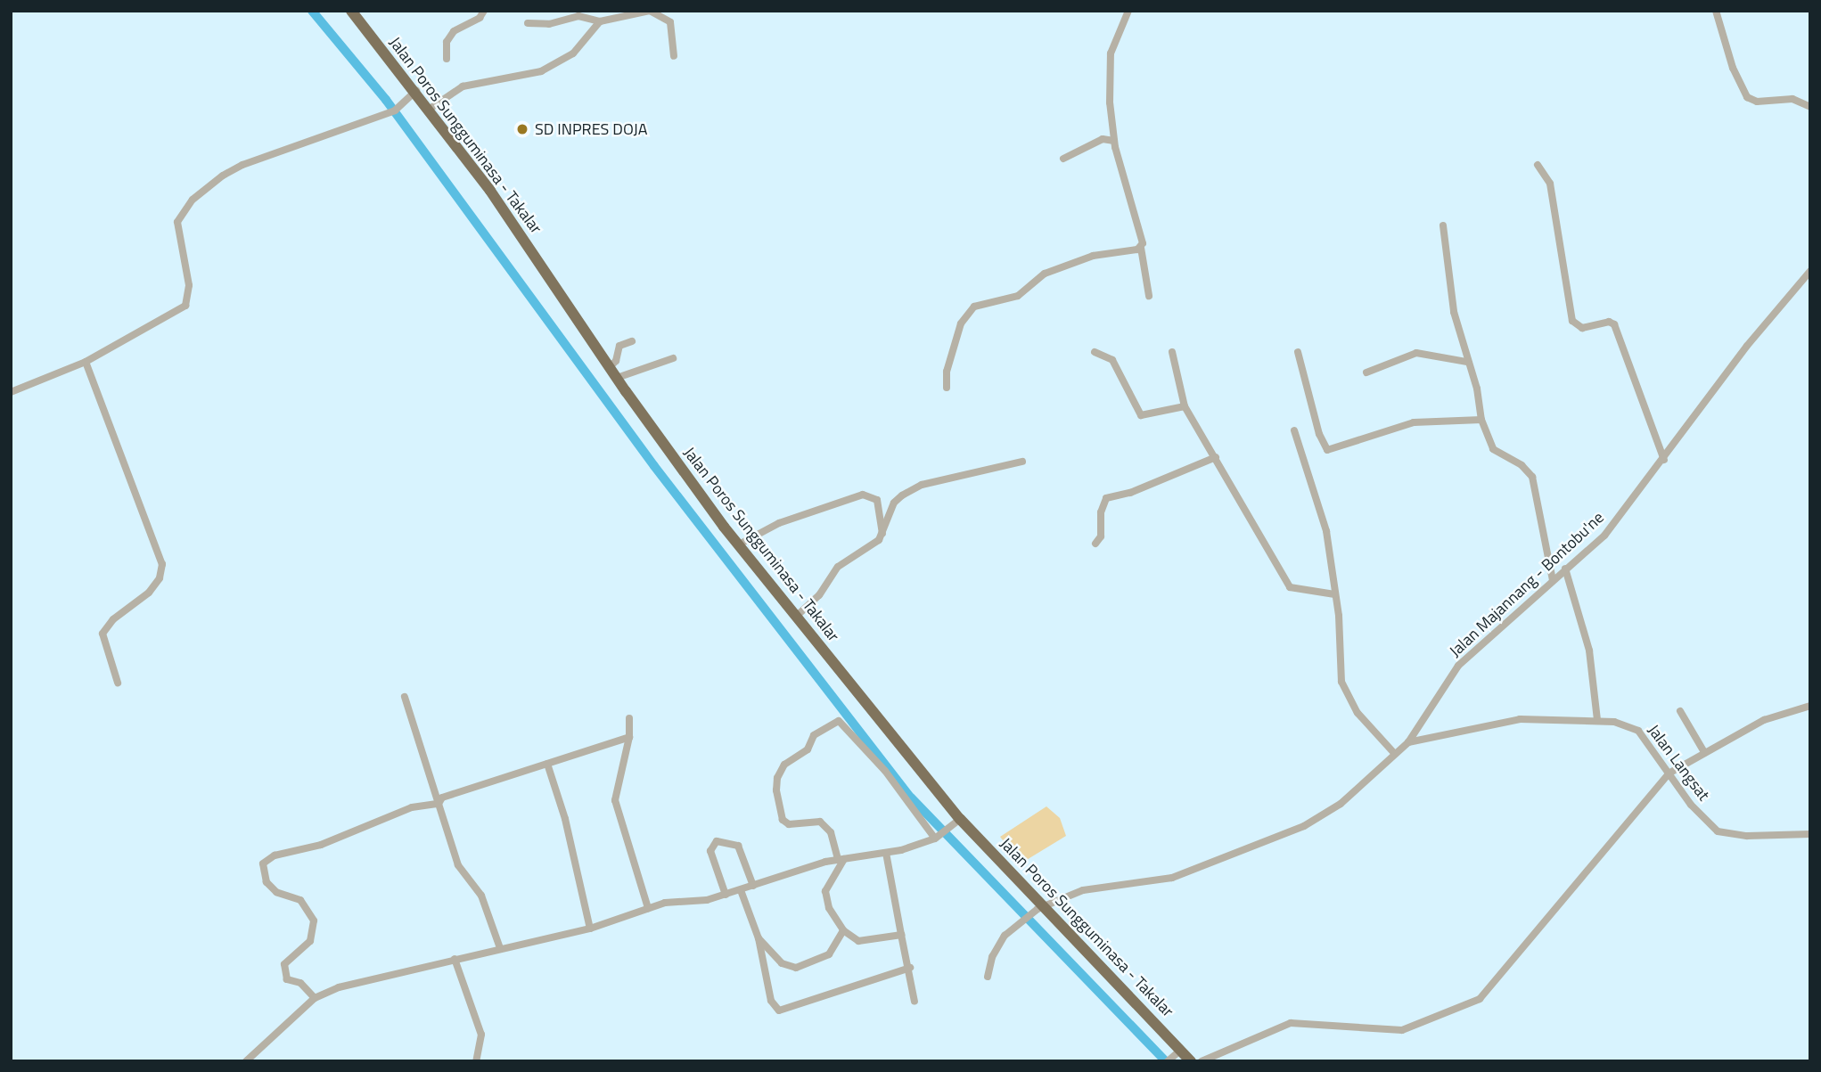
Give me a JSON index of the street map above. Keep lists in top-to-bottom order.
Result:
{
  "streets": {
    "highway": ["Jalan Poros Sungguminasa - Takalar"],
    "street": ["Jalan Majannang - Bontobu'ne", "Jalan Langsat"]
  },
  "crossings": [
    ["Jalan Poros Sungguminasa - Takalar", "Jalan Majannang - Bontobu'ne"],
    ["Jalan Majannang - Bontobu'ne", "Jalan Langsat"]
  ],
  "places": ["SD INPRES DOJA"]
}
